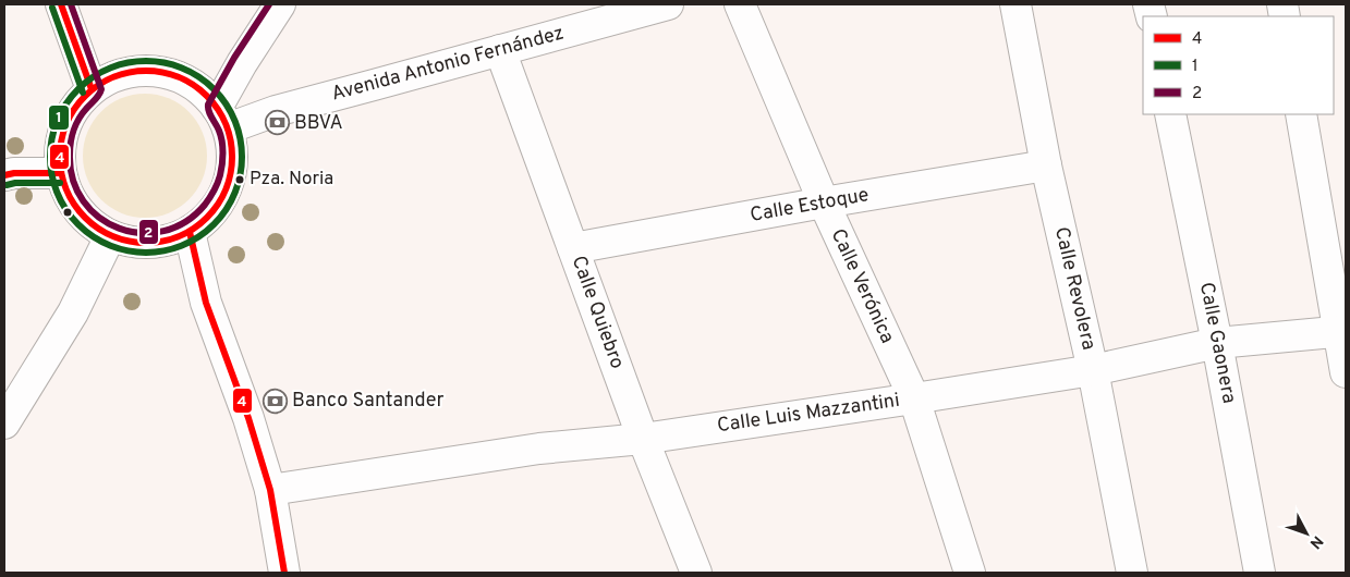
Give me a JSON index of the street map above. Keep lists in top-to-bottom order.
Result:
{
  "streets": {
    "street": [
      "Avenida Antonio Fernández",
      "Calle Estoque",
      "Calle Verónica",
      "Calle Revolera",
      "Calle Quiebro",
      "Calle Gaonera",
      "Calle Luis Mazzantini"
    ]
  },
  "crossings": [
    ["Avenida Antonio Fernández", "Calle Quiebro"],
    ["Calle Estoque", "Calle Verónica"],
    ["Calle Estoque", "Calle Revolera"],
    ["Calle Estoque", "Calle Quiebro"],
    ["Calle Verónica", "Calle Luis Mazzantini"],
    ["Calle Revolera", "Calle Luis Mazzantini"],
    ["Calle Quiebro", "Calle Luis Mazzantini"],
    ["Calle Gaonera", "Calle Luis Mazzantini"]
  ],
  "places": {
    "bank": ["BBVA", "Banco Santander"],
    "other": ["Pza. Noria"]
  },
  "lines": ["transit line 4", "transit line 2", "transit line 1"],
  "legend": ["4", "1", "2"],
  "north": "bottom right"
}
